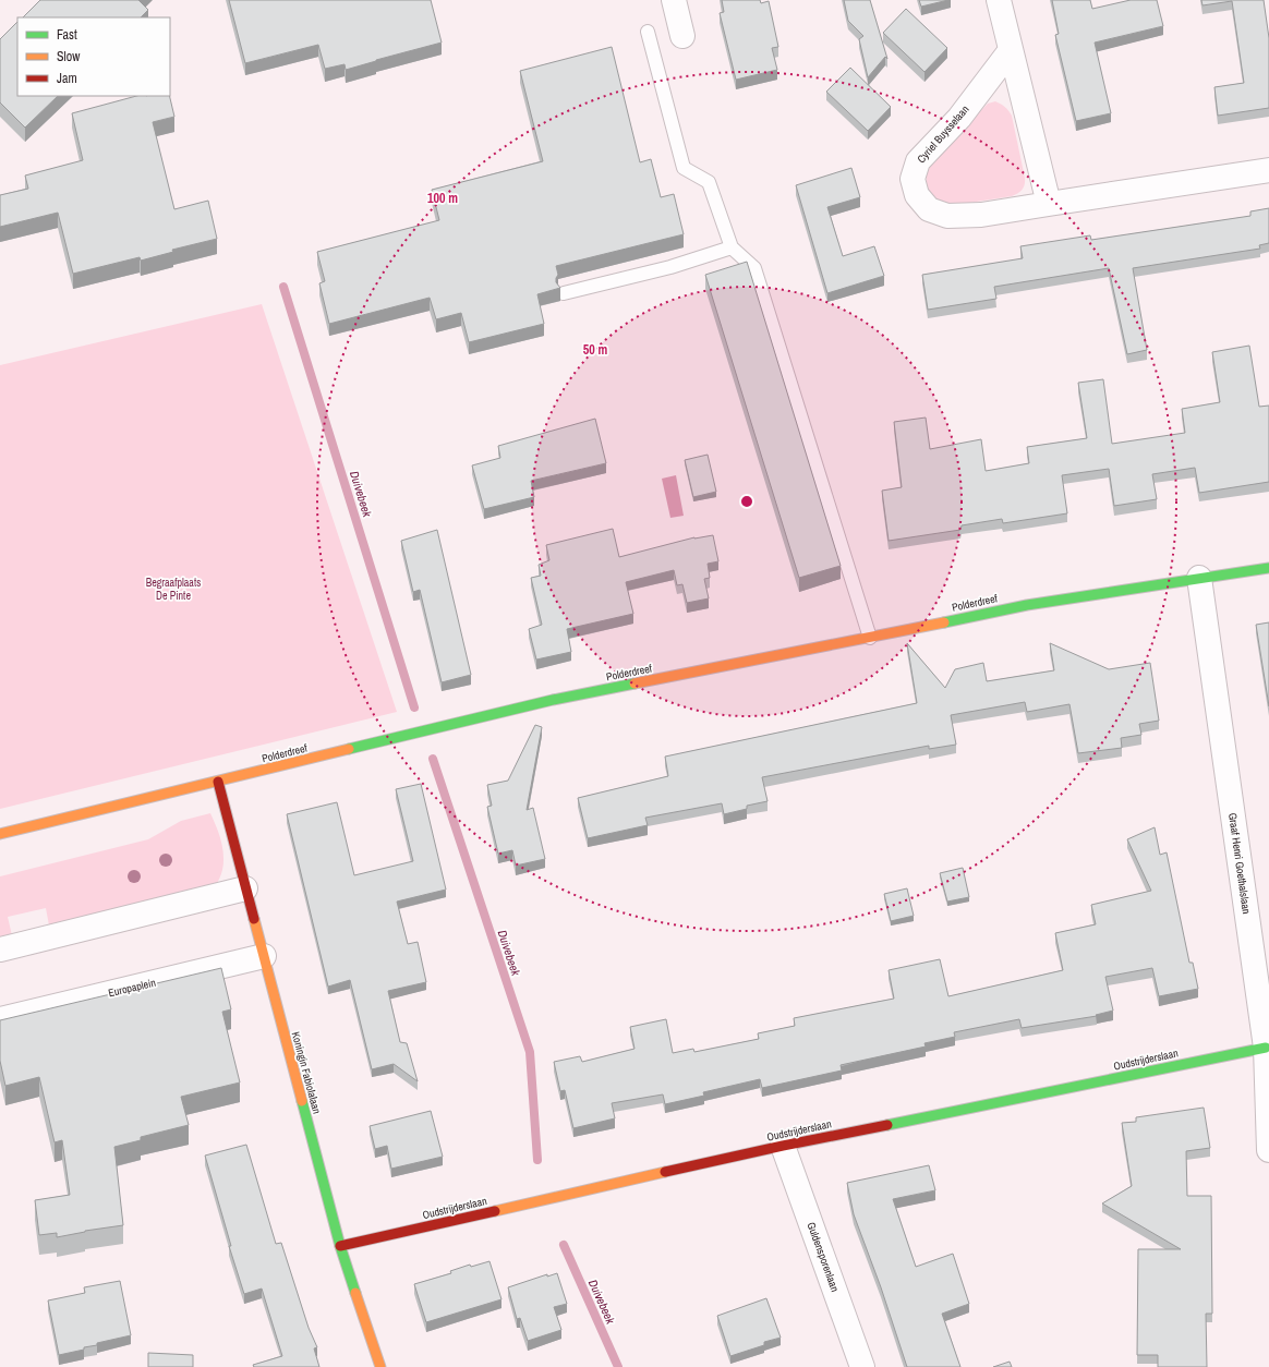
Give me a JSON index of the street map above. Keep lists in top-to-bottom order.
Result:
{
  "streets": {
    "street": [
      "Cyriel Buysselaan",
      "Polderdreef",
      "Graaf Henri Goethalslaan",
      "Europaplein",
      "Oudstrijderslaan",
      "Koningin Fabiolalaan",
      "Guldensporenlaan"
    ]
  },
  "crossings": [
    ["Polderdreef", "Graaf Henri Goethalslaan"],
    ["Polderdreef", "Koningin Fabiolalaan"],
    ["Graaf Henri Goethalslaan", "Oudstrijderslaan"],
    ["Europaplein", "Koningin Fabiolalaan"],
    ["Oudstrijderslaan", "Koningin Fabiolalaan"],
    ["Oudstrijderslaan", "Guldensporenlaan"]
  ],
  "water": ["Duivebeek"],
  "parks": ["Begraafplaats De Pinte"],
  "legend": ["Fast", "Slow", "Jam"],
  "rings": ["100 m", "50 m"]
}
